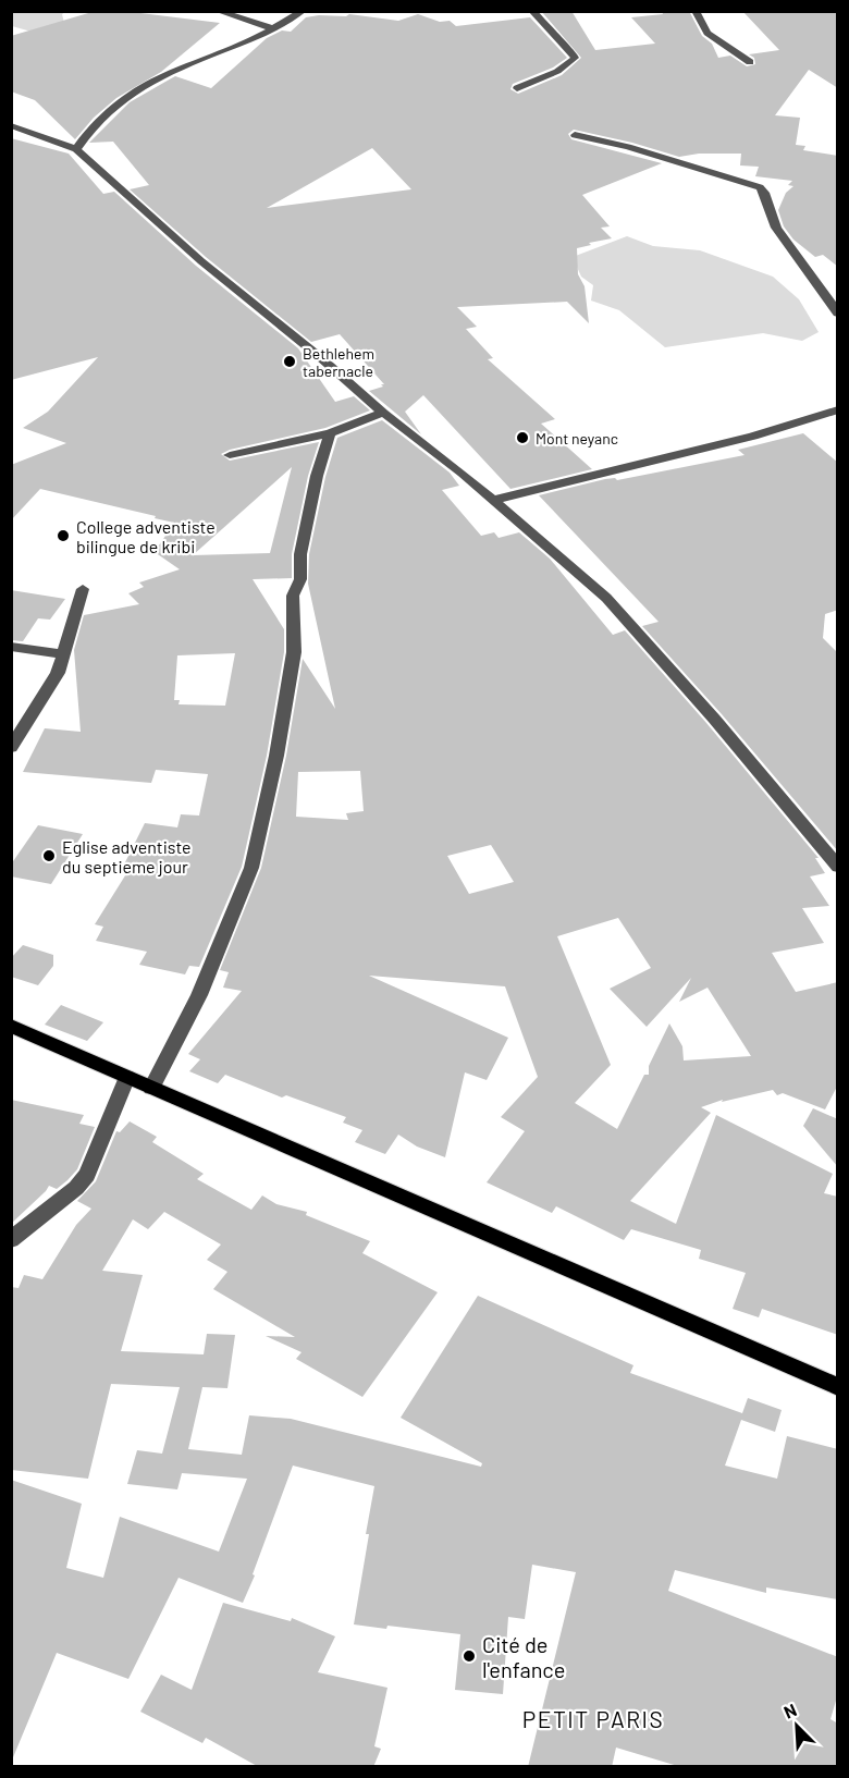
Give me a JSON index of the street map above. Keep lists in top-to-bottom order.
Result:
{
  "districts": ["PETIT PARIS"],
  "places": [
    "Bethlehem tabernacle",
    "Mont neyanc",
    "College adventiste bilingue de kribi",
    "Eglise adventiste du septieme jour",
    "Cité de l'enfance"
  ],
  "north": "top left"
}
